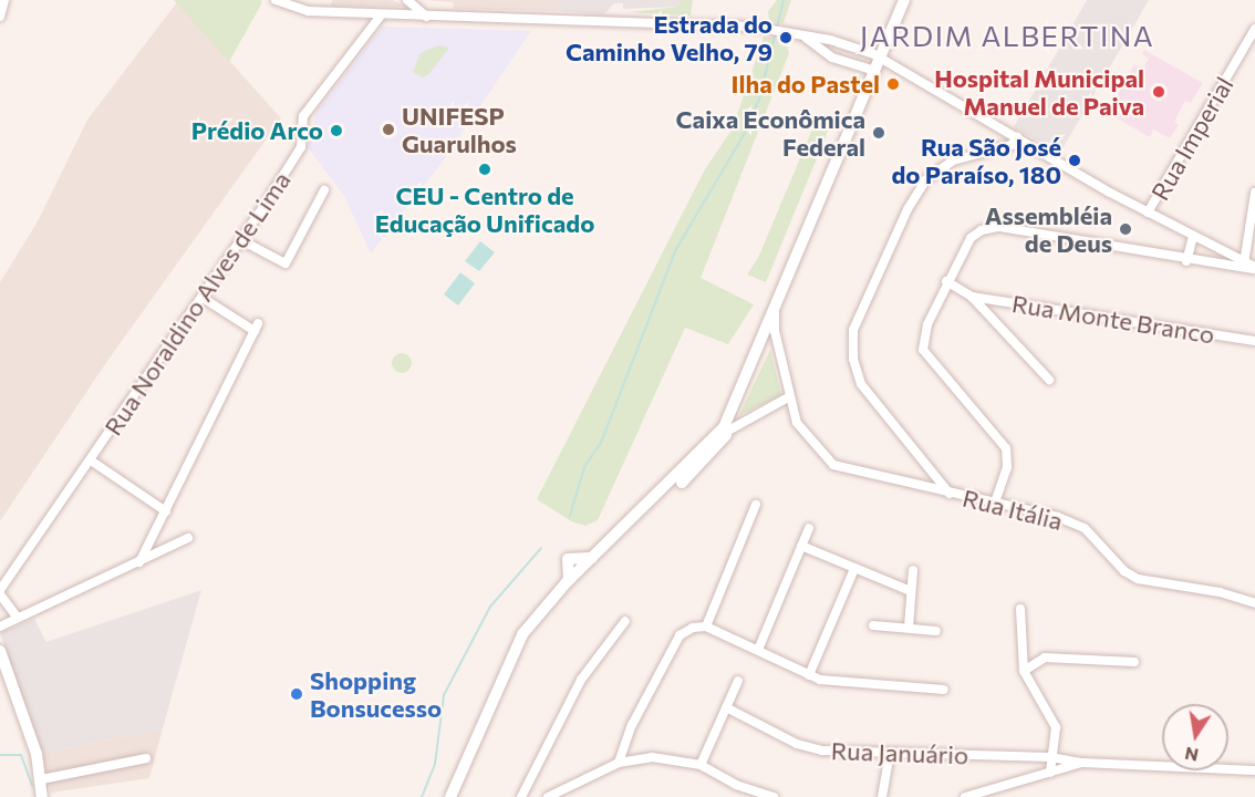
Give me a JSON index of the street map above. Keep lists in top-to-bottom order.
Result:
{
  "streets": {
    "street": [
      "Rua Imperial",
      "Rua Noraldino Alves de Lima",
      "Rua Monte Branco",
      "Rua Itália",
      "Rua Januário"
    ]
  },
  "districts": ["JARDIM ALBERTINA"],
  "places": [
    "Estrada do Caminho Velho, 79",
    "Ilha do Pastel",
    "Hospital Municipal Manuel de Paiva",
    "UNIFESP Guarulhos",
    "Prédio Arco",
    "Caixa Econômica Federal",
    "Rua São José do Paraíso, 180",
    "CEU - Centro de Educação Unificado",
    "Assembléia de Deus",
    "Shopping Bonsucesso"
  ],
  "north": "bottom"
}
